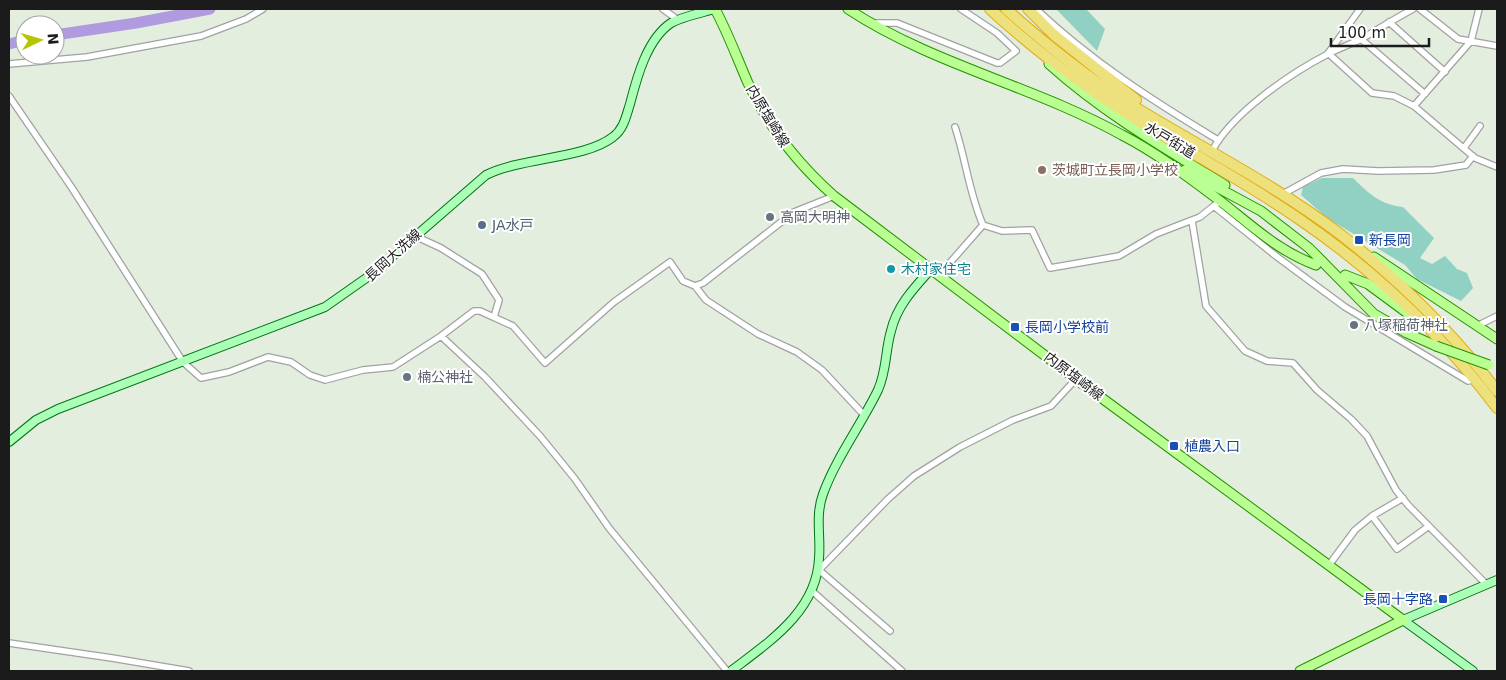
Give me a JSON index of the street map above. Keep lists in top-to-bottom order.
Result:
{
  "streets": {
    "highway": ["水戸街道"],
    "main road": ["内原塩崎線", "長岡大洗線"]
  },
  "crossings": [
    ["内原塩崎線", "長岡大洗線"]
  ],
  "places": {
    "other": [
      "茨城町立長岡小学校",
      "高岡大明神",
      "JA水戸",
      "木村家住宅",
      "八塚稲荷神社",
      "楠公神社"
    ],
    "transit": [
      "新長岡",
      "長岡小学校前",
      "植農入口",
      "長岡十字路"
    ]
  },
  "scale_bar": "100 m",
  "north": "right"
}
